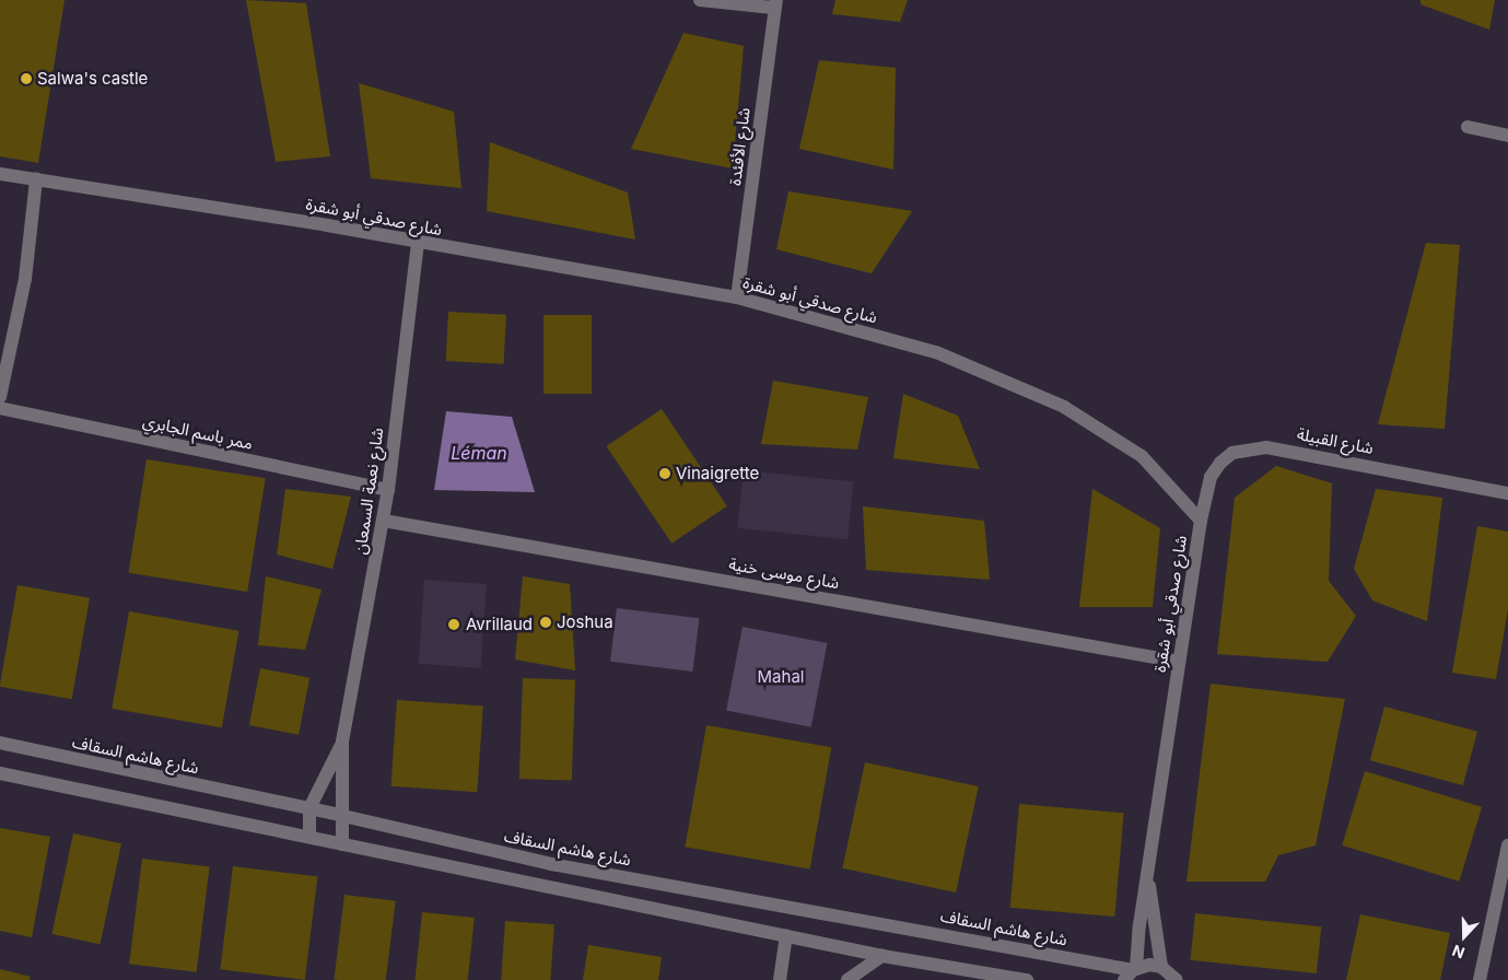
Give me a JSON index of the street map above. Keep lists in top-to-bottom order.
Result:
{
  "streets": {
    "street": [
      "شارع الأفئدة",
      "شارع صدقي أبو شقرة",
      "ممر باسم الجابري",
      "شارع القبيلة",
      "شارع نعمة السمعان",
      "شارع موسى خنية",
      "شارع هاشم السقاف"
    ]
  },
  "crossings": [
    ["شارع الأفئدة", "شارع صدقي أبو شقرة"],
    ["شارع صدقي أبو شقرة", "شارع القبيلة"],
    ["شارع صدقي أبو شقرة", "شارع نعمة السمعان"],
    ["شارع صدقي أبو شقرة", "شارع موسى خنية"],
    ["شارع صدقي أبو شقرة", "شارع هاشم السقاف"],
    ["ممر باسم الجابري", "شارع نعمة السمعان"],
    ["شارع نعمة السمعان", "شارع موسى خنية"],
    ["شارع نعمة السمعان", "شارع هاشم السقاف"]
  ],
  "water": ["Léman"],
  "parks": ["Mahal"],
  "places": [
    "Salwa's castle",
    "Vinaigrette",
    "Joshua",
    "Avrillaud"
  ],
  "north": "bottom"
}
